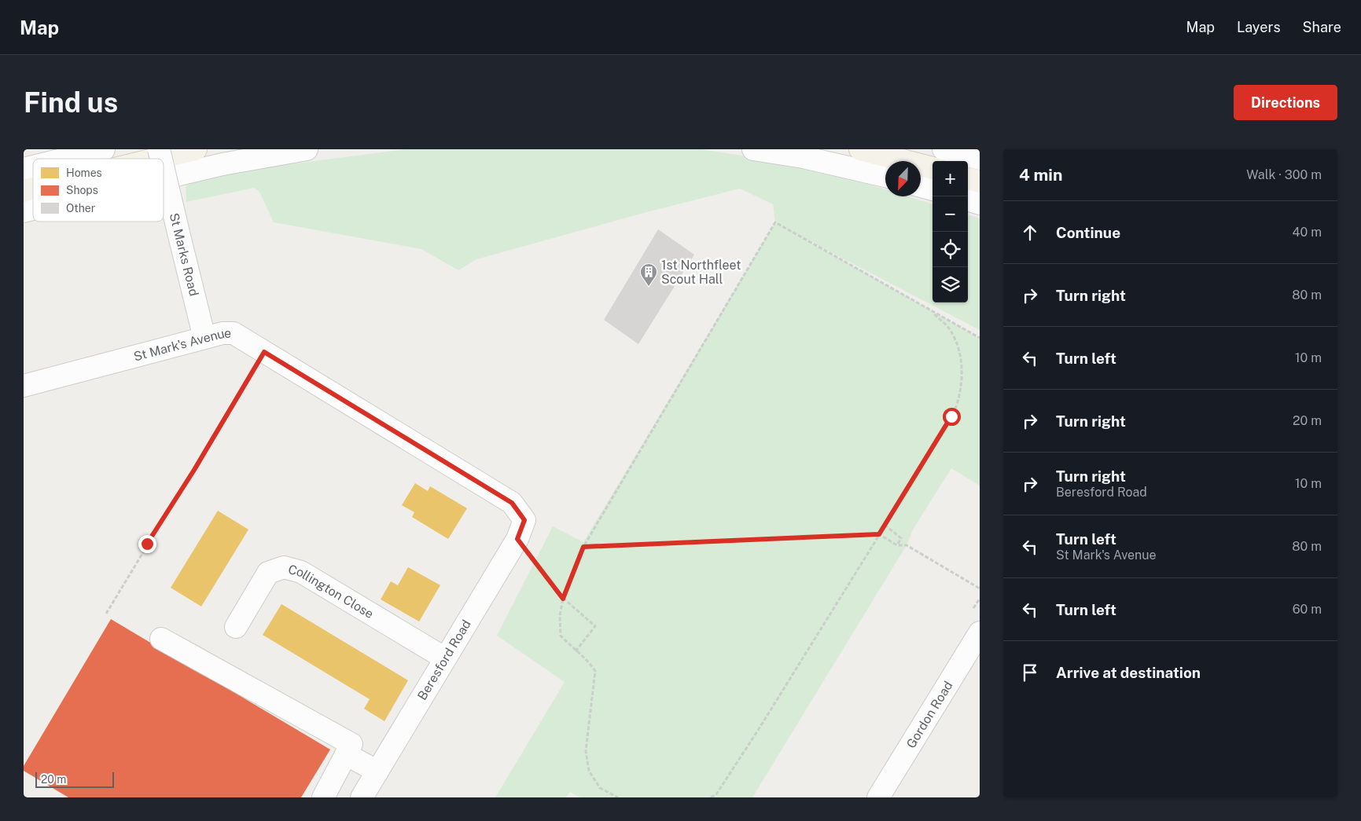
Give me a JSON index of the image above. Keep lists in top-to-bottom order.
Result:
{
  "streets": {
    "street": [
      "St Marks Road",
      "St Mark's Avenue",
      "Collington Close",
      "Beresford Road",
      "Gordon Road"
    ]
  },
  "crossings": [
    ["St Marks Road", "St Mark's Avenue"],
    ["St Mark's Avenue", "Beresford Road"],
    ["Collington Close", "Beresford Road"]
  ],
  "places": {
    "building": ["1st Northfleet Scout Hall"]
  },
  "legend": ["Homes", "Shops", "Other"],
  "scale_bar": "20 m",
  "north": "bottom left",
  "page": {
    "header": "Map",
    "nav": ["Map", "Layers", "Share"],
    "buttons": "Directions",
    "title": "Find us",
    "heading": ["4 min", "Walk · 300 m"],
    "map_buttons": ["+", "−"],
    "list": [
      ["Continue", "40 m"],
      ["Turn right", "80 m"],
      ["Turn left", "10 m"],
      ["Turn right", "20 m"],
      ["Turn right", "Beresford Road", "10 m"],
      ["Turn left", "St Mark's Avenue", "80 m"],
      ["Turn left", "60 m"],
      "Arrive at destination"
    ],
    "scale": "20 m"
  }
}
